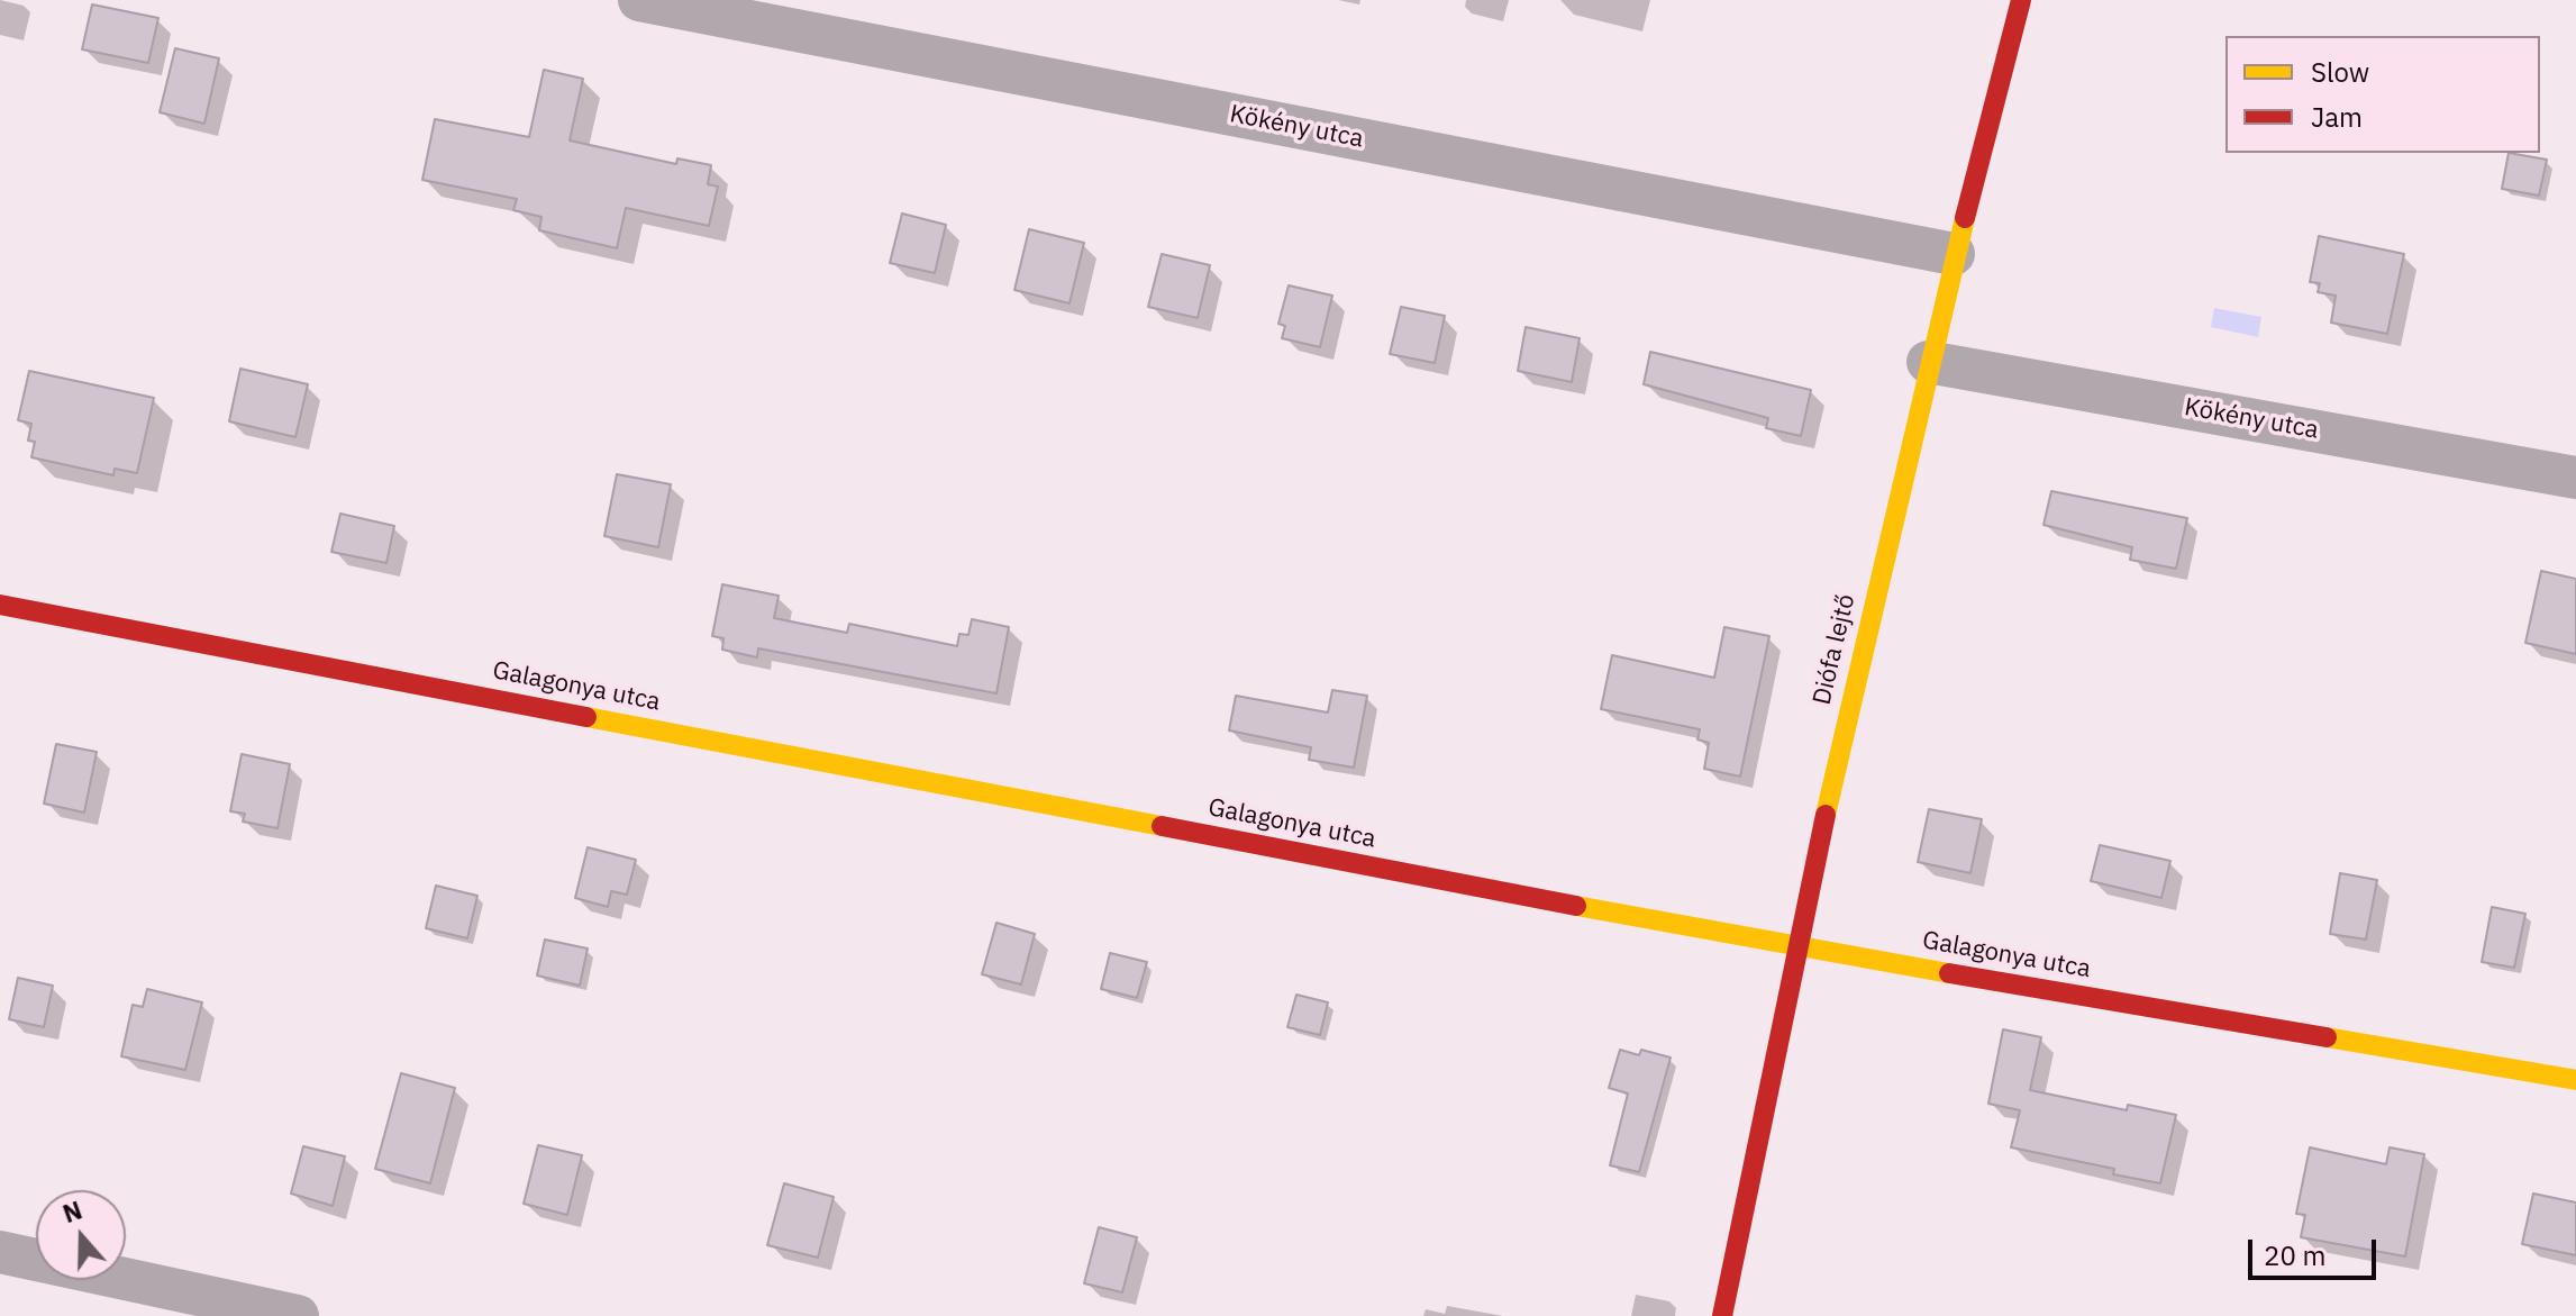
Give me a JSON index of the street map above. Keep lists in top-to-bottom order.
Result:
{
  "streets": {
    "street": ["Kökény utca", "Diófa lejtő", "Galagonya utca"]
  },
  "crossings": [
    ["Kökény utca", "Diófa lejtő"],
    ["Diófa lejtő", "Galagonya utca"]
  ],
  "legend": ["Slow", "Jam"],
  "scale_bar": "20 m",
  "north": "top"
}
